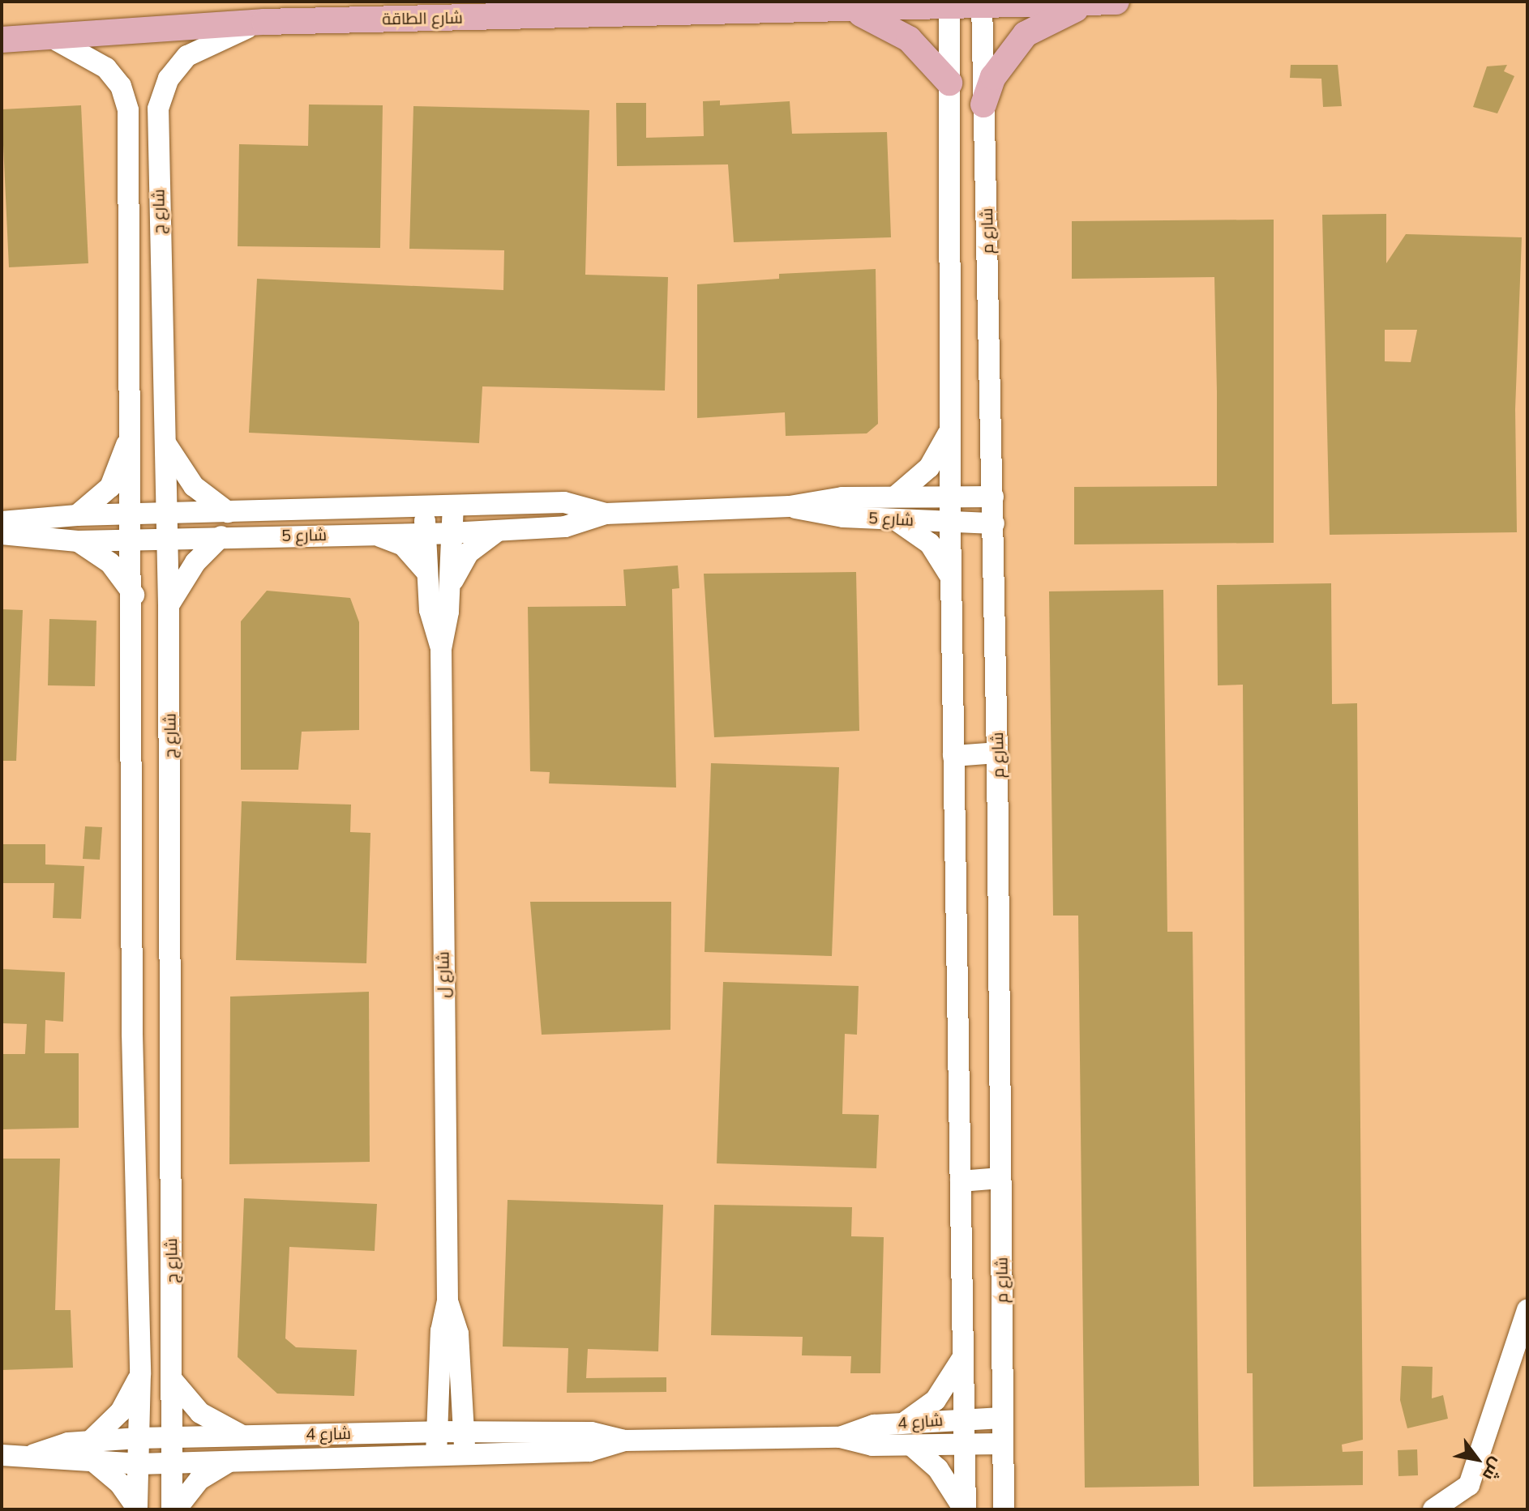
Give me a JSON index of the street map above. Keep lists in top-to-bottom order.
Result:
{
  "streets": {
    "main road": ["شارع الطاقة"],
    "street": [
      "شارع ج",
      "شارع م",
      "شارع 5",
      "شارع ل",
      "شارع 4"
    ]
  },
  "crossings": [
    ["شارع الطاقة", "شارع ج"],
    ["شارع الطاقة", "شارع م"],
    ["شارع ج", "شارع 5"],
    ["شارع ج", "شارع 4"],
    ["شارع م", "شارع 5"],
    ["شارع م", "شارع 4"],
    ["شارع 5", "شارع ل"],
    ["شارع ل", "شارع 4"]
  ],
  "north": "bottom right"
}
